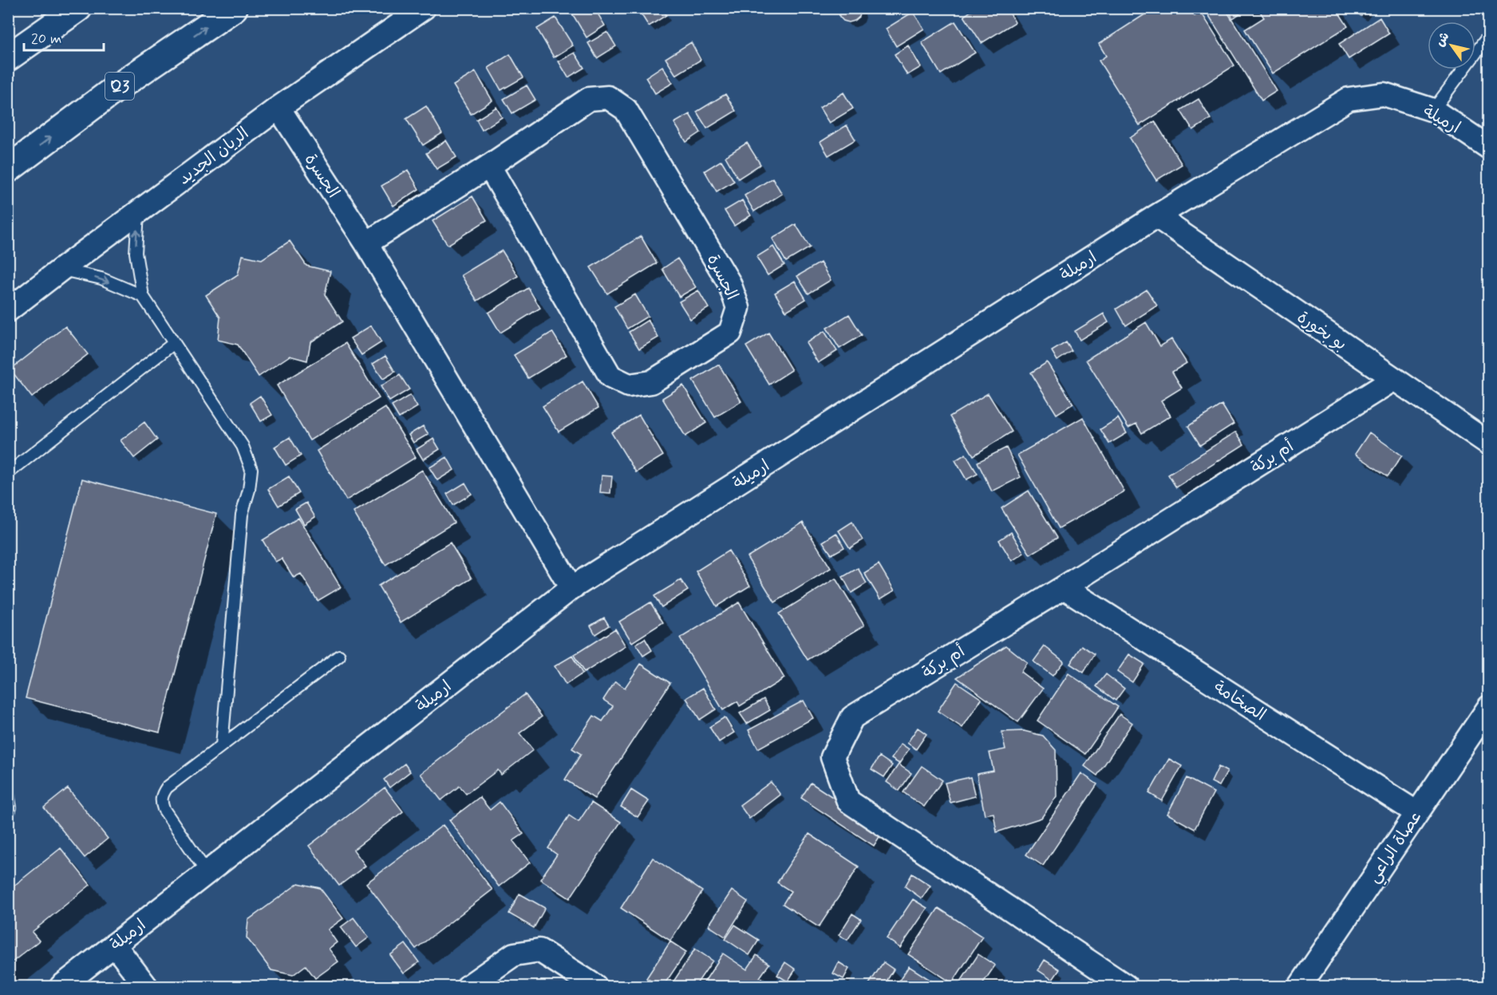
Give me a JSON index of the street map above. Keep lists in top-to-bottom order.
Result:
{
  "streets": {
    "highway": ["Q3"],
    "street": [
      "ارميلة",
      "الريان الجديد",
      "الجسرة",
      "بو بخورة",
      "أم بركة",
      "الصخامة",
      "عصاة الراعي"
    ]
  },
  "crossings": [
    ["ارميلة", "الجسرة"],
    ["ارميلة", "بو بخورة"],
    ["الريان الجديد", "الجسرة"],
    ["بو بخورة", "أم بركة"],
    ["أم بركة", "الصخامة"],
    ["الصخامة", "عصاة الراعي"]
  ],
  "scale_bar": "20 m",
  "north": "top left"
}
